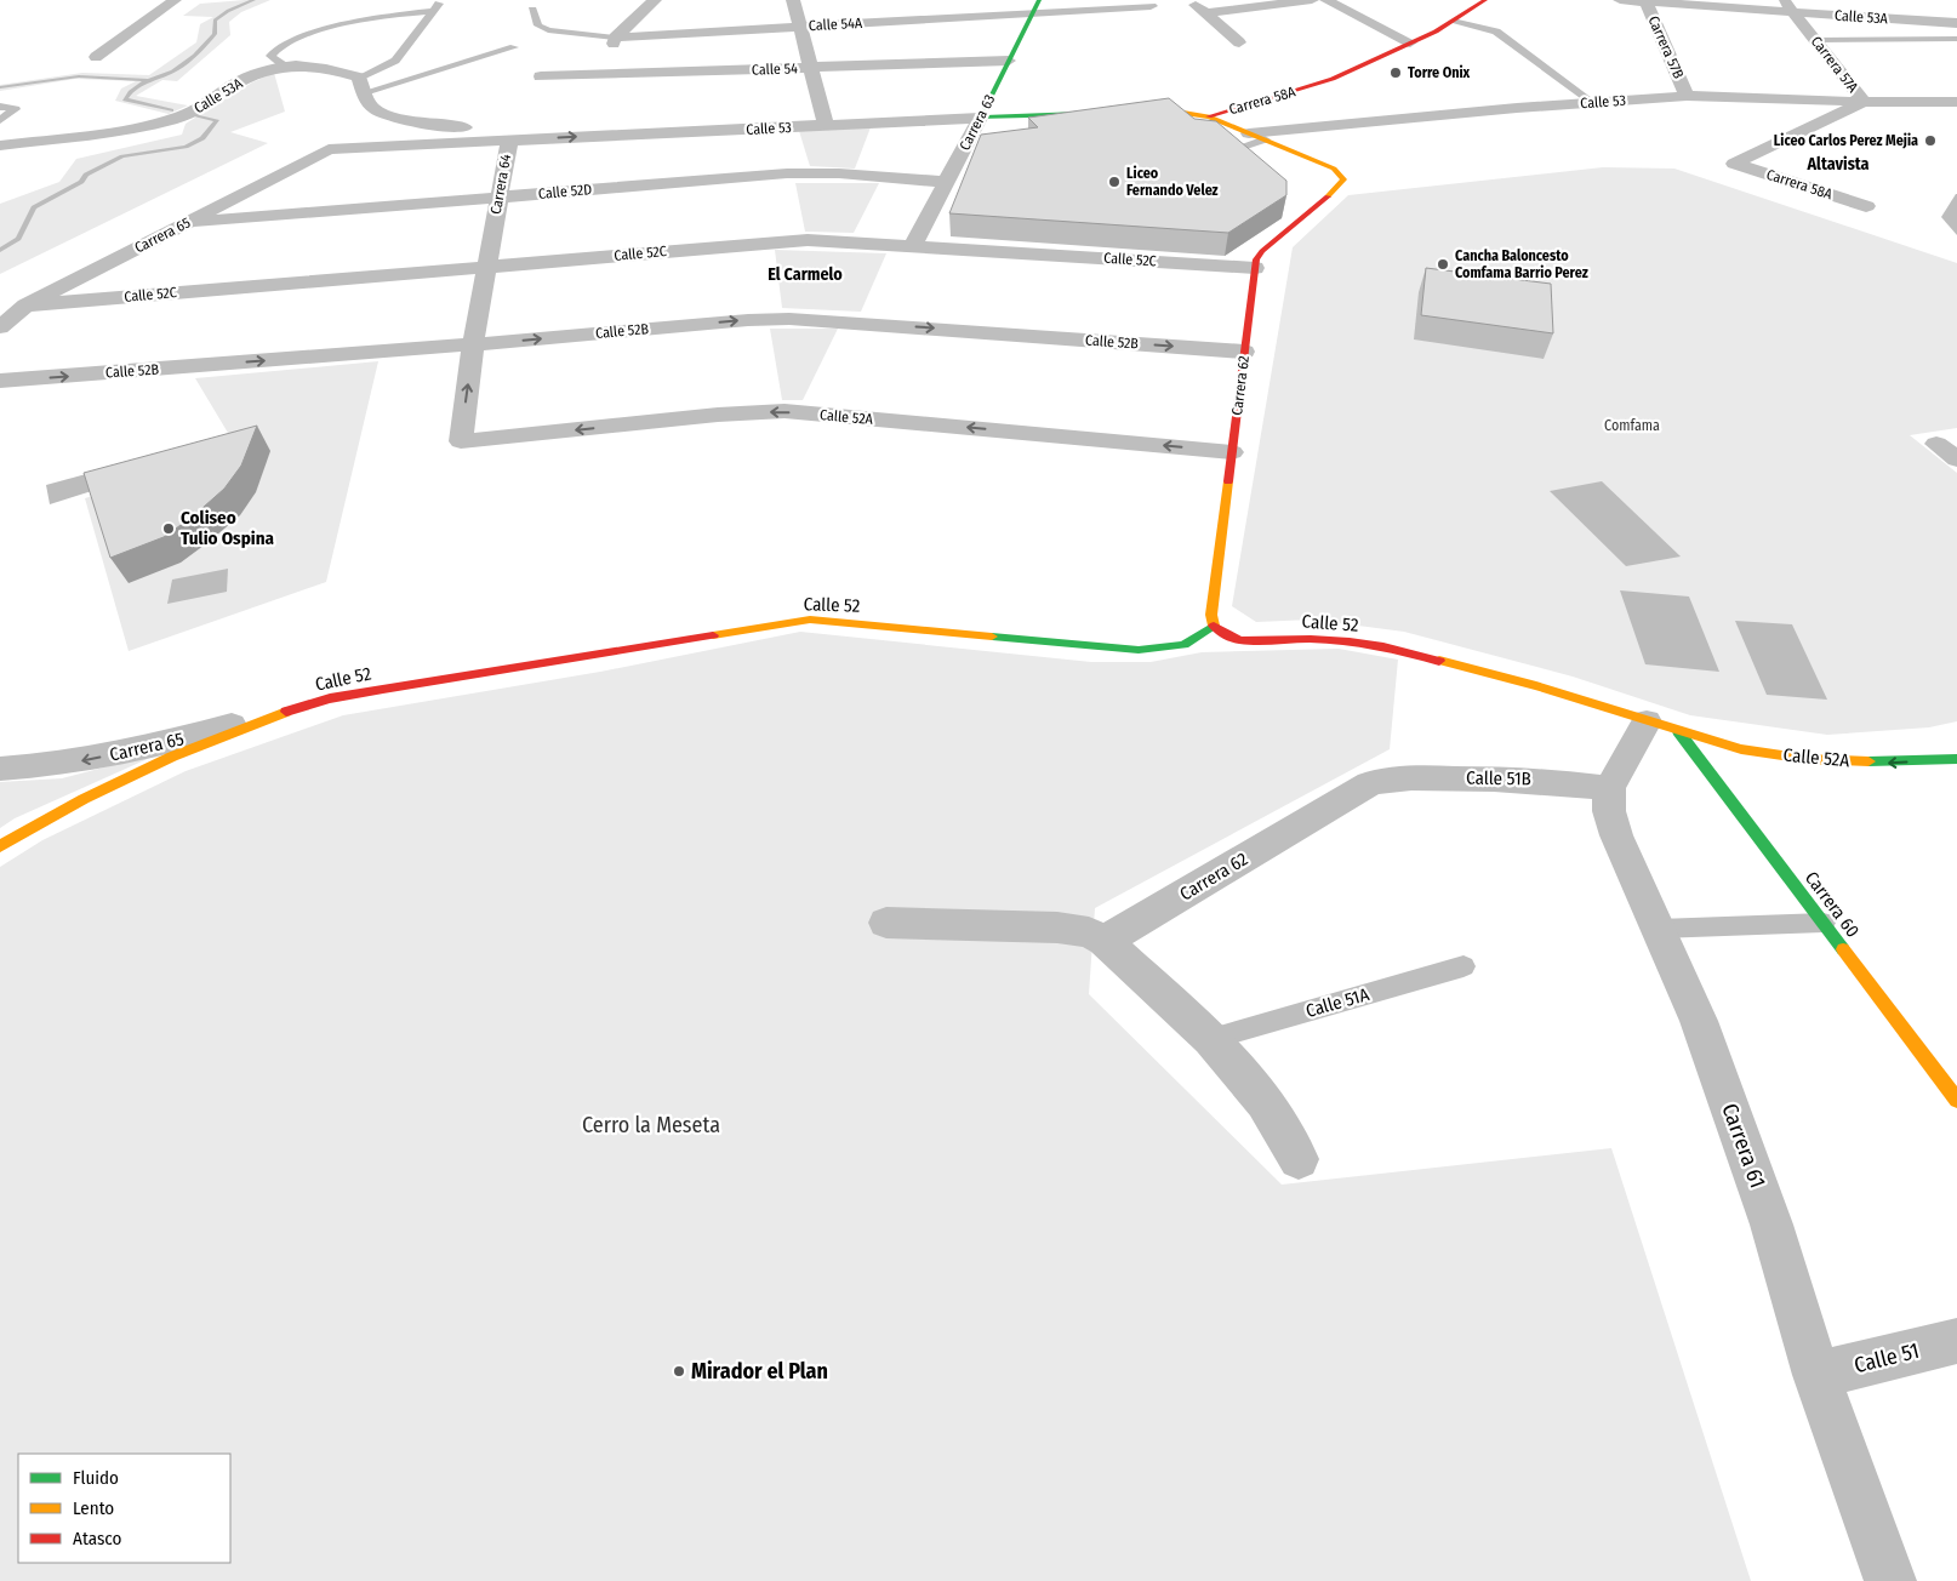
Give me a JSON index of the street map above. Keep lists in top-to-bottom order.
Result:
{
  "streets": {
    "street": [
      "Calle 53A",
      "Calle 54A",
      "Carrera 57B",
      "Carrera 57A",
      "Calle 54",
      "Carrera 58A",
      "Calle 53",
      "Carrera 63",
      "Carrera 64",
      "Calle 52D",
      "Carrera 65",
      "Calle 52C",
      "Calle 52B",
      "Carrera 62",
      "Calle 52A",
      "Calle 52",
      "Calle 51B",
      "Carrera 60",
      "Carrera 61",
      "Calle 51"
    ],
    "lane": ["Calle 51A"]
  },
  "crossings": [
    ["Calle 53A", "Carrera 57B"],
    ["Calle 53A", "Carrera 57A"],
    ["Calle 53A", "Carrera 64"],
    ["Calle 54A", "Carrera 63"],
    ["Carrera 57B", "Calle 53"],
    ["Carrera 57A", "Carrera 58A"],
    ["Carrera 57A", "Calle 53"],
    ["Calle 54", "Carrera 63"],
    ["Carrera 58A", "Calle 53"],
    ["Carrera 58A", "Carrera 62"],
    ["Calle 53", "Carrera 63"],
    ["Calle 53", "Carrera 64"],
    ["Calle 53", "Carrera 65"],
    ["Carrera 63", "Calle 52D"],
    ["Carrera 63", "Calle 52C"],
    ["Carrera 64", "Calle 52D"],
    ["Carrera 64", "Calle 52C"],
    ["Carrera 64", "Calle 52B"],
    ["Carrera 64", "Calle 52A"],
    ["Calle 52D", "Carrera 65"],
    ["Carrera 65", "Calle 52C"],
    ["Carrera 65", "Calle 52"],
    ["Calle 52C", "Carrera 62"],
    ["Calle 52B", "Carrera 62"],
    ["Carrera 62", "Calle 52A"],
    ["Carrera 62", "Calle 52"],
    ["Carrera 62", "Calle 51B"],
    ["Calle 52A", "Calle 52"],
    ["Calle 52A", "Carrera 60"],
    ["Calle 52", "Carrera 60"],
    ["Calle 51B", "Carrera 61"],
    ["Carrera 61", "Calle 51"]
  ],
  "one_way": ["Carrera 65", "Calle 52B", "Calle 52A"],
  "districts": ["Altavista", "El Carmelo"],
  "parks": ["Comfama", "Cerro la Meseta"],
  "places": [
    "Torre Onix",
    "Liceo Carlos Perez Mejia",
    "Liceo Fernando Velez",
    "Cancha Baloncesto Comfama Barrio Perez",
    "Coliseo Tulio Ospina",
    "Mirador el Plan"
  ],
  "legend": ["Fluido", "Lento", "Atasco"]
}
